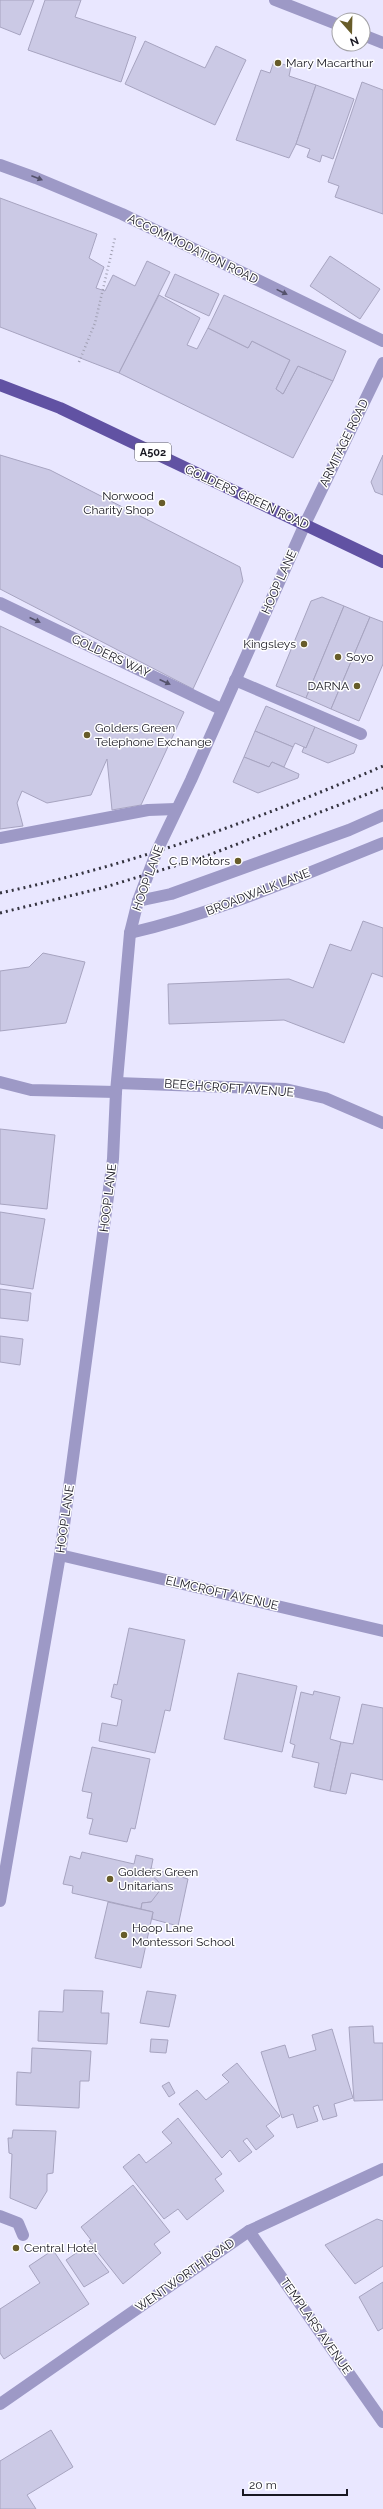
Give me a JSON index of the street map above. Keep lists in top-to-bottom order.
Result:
{
  "streets": {
    "main road": ["A502", "GOLDERS GREEN ROAD"],
    "street": [
      "ACCOMMODATION ROAD",
      "ARMITAGE ROAD",
      "HOOP LANE",
      "GOLDERS WAY",
      "BROADWALK LANE",
      "BEECHCROFT AVENUE",
      "ELMCROFT AVENUE",
      "WENTWORTH ROAD",
      "TEMPLARS AVENUE"
    ]
  },
  "crossings": [
    ["ARMITAGE ROAD", "GOLDERS GREEN ROAD"],
    ["ARMITAGE ROAD", "HOOP LANE"],
    ["GOLDERS GREEN ROAD", "HOOP LANE"],
    ["HOOP LANE", "GOLDERS WAY"],
    ["HOOP LANE", "BROADWALK LANE"],
    ["HOOP LANE", "BEECHCROFT AVENUE"],
    ["HOOP LANE", "ELMCROFT AVENUE"],
    ["WENTWORTH ROAD", "TEMPLARS AVENUE"]
  ],
  "one_way": ["ACCOMMODATION ROAD", "GOLDERS WAY"],
  "places": [
    "Mary Macarthur",
    "Norwood Charity Shop",
    "Kingsleys",
    "Soyo",
    "DARNA",
    "Golders Green Telephone Exchange",
    "C B Motors",
    "Golders Green Unitarians",
    "Hoop Lane Montessori School",
    "Central Hotel"
  ],
  "scale_bar": "20 m",
  "north": "bottom"
}
